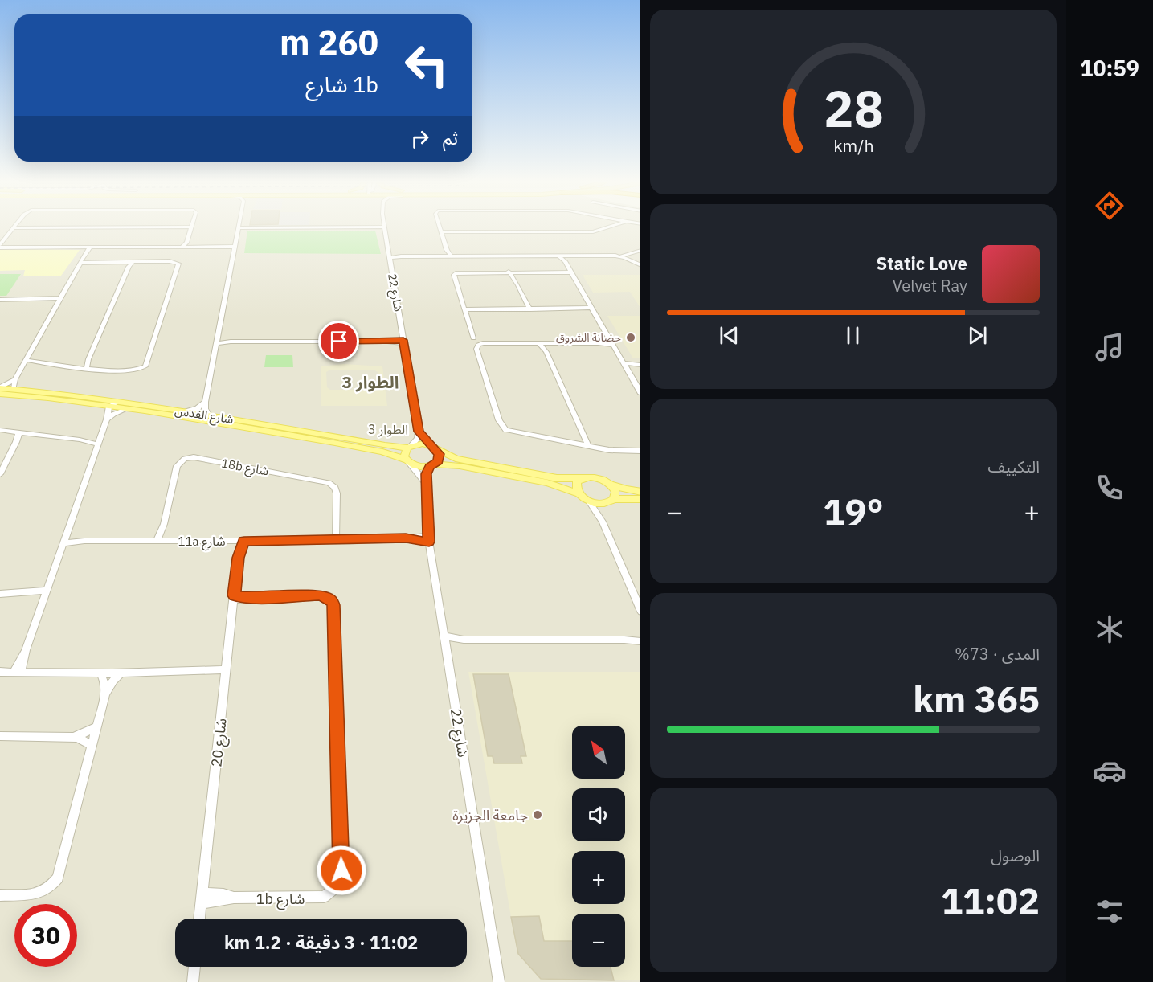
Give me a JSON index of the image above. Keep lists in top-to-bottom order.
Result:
{
  "streets": {
    "main road": ["شارع القدس"],
    "street": [
      "شارع 22",
      "18b شارع",
      "11a شارع",
      "شارع 20",
      "1b شارع"
    ]
  },
  "crossings": [
    ["شارع 22", "شارع القدس"],
    ["شارع 22", "11a شارع"],
    ["18b شارع", "11a شارع"],
    ["11a شارع", "شارع 20"],
    ["شارع 20", "1b شارع"]
  ],
  "districts": ["الطوار 3", "الطوار 3"],
  "places": ["حضانة الشروق", "جامعة الجزيرة"],
  "north": "top left",
  "page": {
    "tabs": "10:59",
    "turn": ["260 m", "1b شارع"],
    "then": "ثم",
    "song": ["Static Love", "Velvet Ray"],
    "tile": [
      "التكييف",
      ["المدى · 73%", "365 km"],
      ["الوصول", "11:02"]
    ],
    "heat": ["−", "19°", "+"],
    "map_buttons": ["+", "−"],
    "limit": "30",
    "trip": "11:02 · 3 دقيقة · 1.2 km",
    "gauge": ["28", "km/h"]
  }
}
